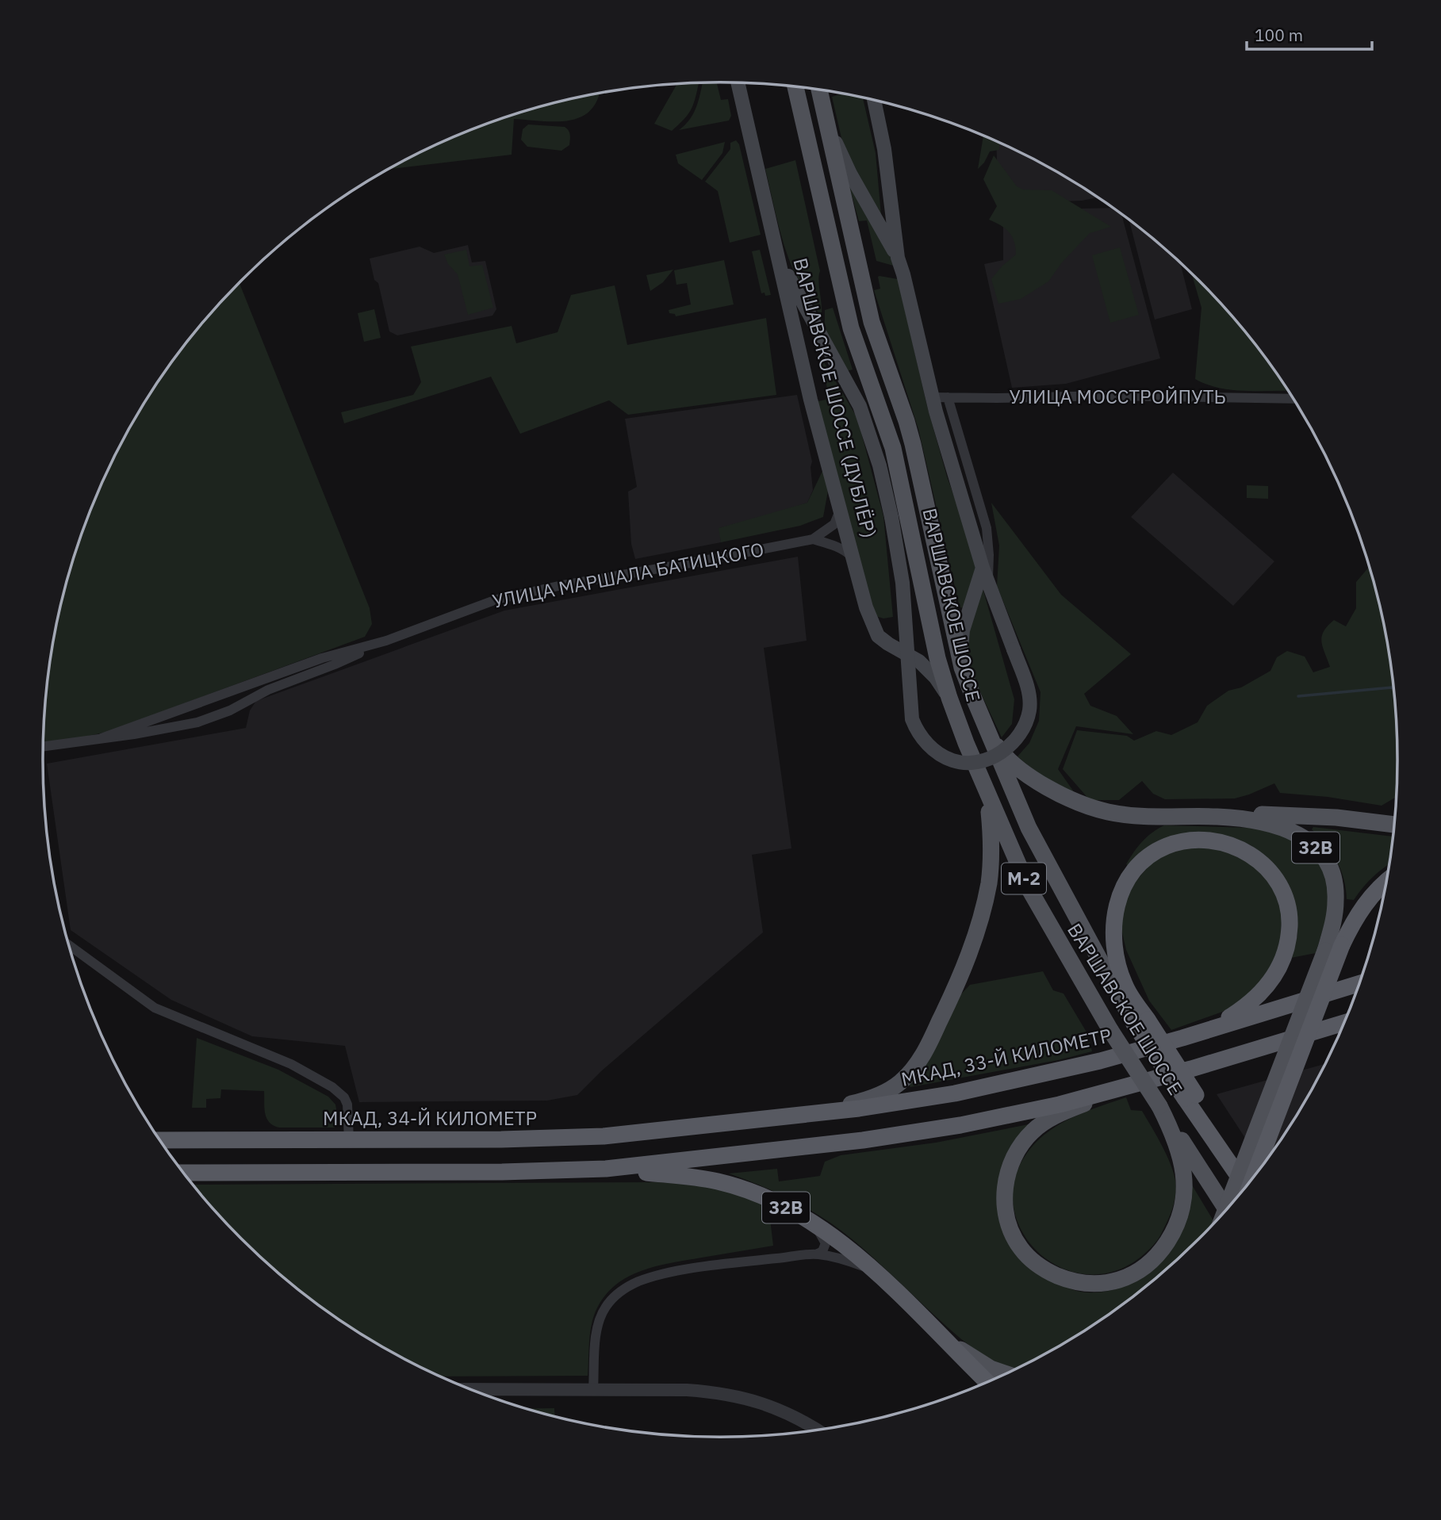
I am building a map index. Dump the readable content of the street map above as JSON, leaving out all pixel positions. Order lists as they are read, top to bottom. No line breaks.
{"streets":{"highway":["ВАРШАВСКОЕ ШОССЕ","32B","М-2","МКАД, 33-Й КИЛОМЕТР","МКАД, 34-Й КИЛОМЕТР"],"main road":["ВАРШАВСКОЕ ШОССЕ (ДУБЛЁР)"],"street":["УЛИЦА МОССТРОЙПУТЬ","УЛИЦА МАРШАЛА БАТИЦКОГО"]},"crossings":[["ВАРШАВСКОЕ ШОССЕ (ДУБЛЁР)","УЛИЦА МАРШАЛА БАТИЦКОГО"],["ВАРШАВСКОЕ ШОССЕ (ДУБЛЁР)","ВАРШАВСКОЕ ШОССЕ"],["МКАД, 33-Й КИЛОМЕТР","МКАД, 34-Й КИЛОМЕТР"]],"scale_bar":"100 m"}
